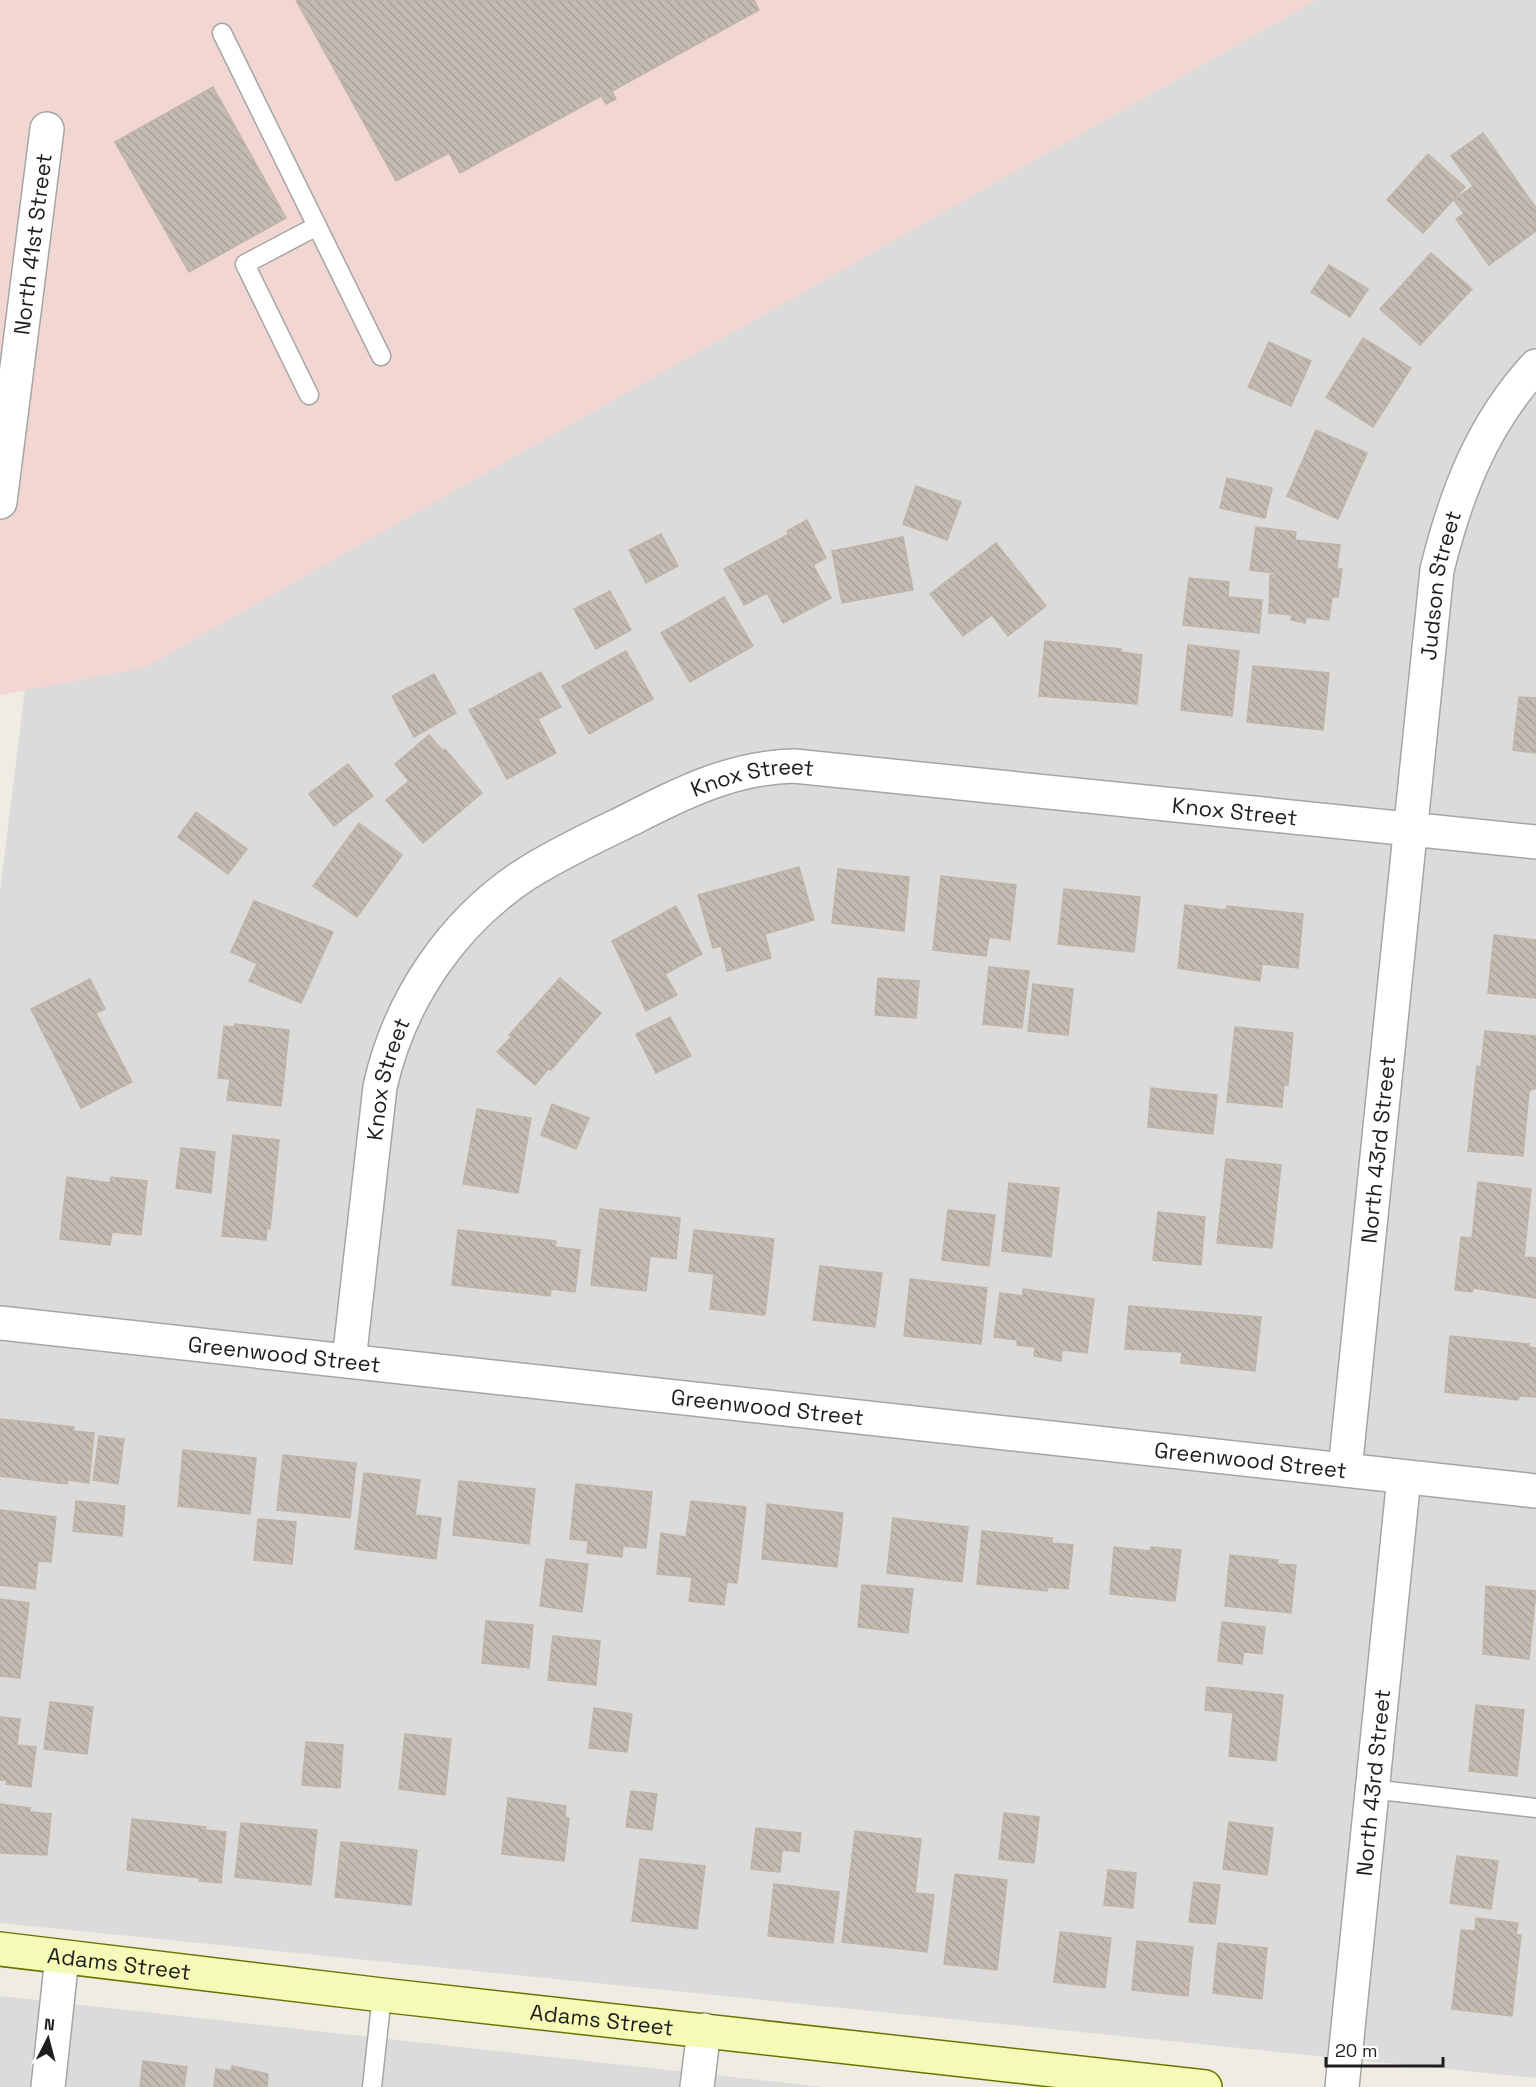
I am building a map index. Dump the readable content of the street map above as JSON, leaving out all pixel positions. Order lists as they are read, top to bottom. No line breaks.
{"streets":{"main road":["Adams Street"],"street":["North 41st Street","Judson Street","Knox Street","North 43rd Street","Greenwood Street"]},"crossings":[["Judson Street","Knox Street"],["Judson Street","North 43rd Street"],["Knox Street","North 43rd Street"],["Knox Street","Greenwood Street"],["North 43rd Street","Greenwood Street"]],"scale_bar":"20 m","north":"top"}
